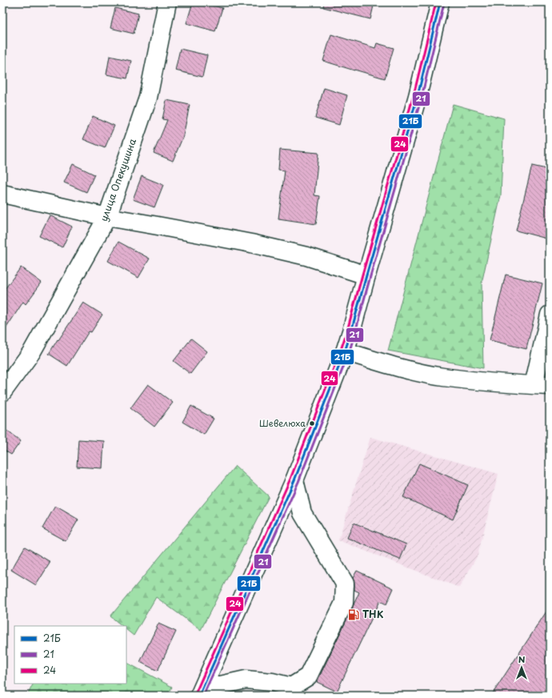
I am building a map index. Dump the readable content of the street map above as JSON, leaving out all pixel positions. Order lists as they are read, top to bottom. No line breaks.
{"streets":{"street":["улица Опекушина"]},"places":{"other":["Шевелюха"],"fuel station":["ТНК"]},"lines":["transit line 21Б","transit line 24","transit line 21"],"legend":["21Б","21","24"],"north":"top"}
